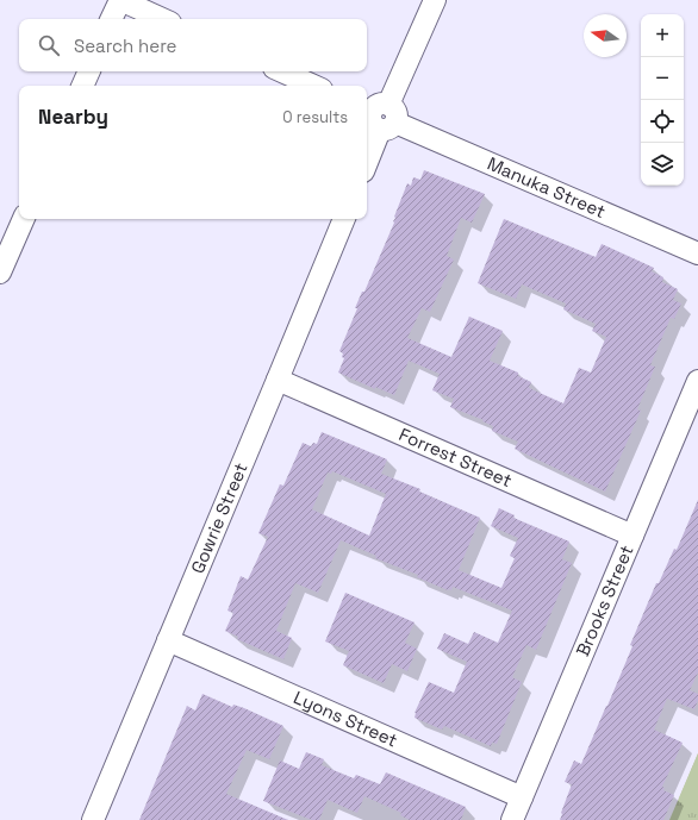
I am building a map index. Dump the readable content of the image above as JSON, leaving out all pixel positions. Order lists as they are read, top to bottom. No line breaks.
{"streets":{"street":["Manuka Street","Forrest Street","Gowrie Street","Brooks Street","Lyons Street"]},"crossings":[["Forrest Street","Gowrie Street"],["Forrest Street","Brooks Street"],["Gowrie Street","Lyons Street"],["Brooks Street","Lyons Street"]],"north":"left","page":{"map_buttons":["+","−"],"search":"Search here","heading":["Nearby","0 results"]}}
